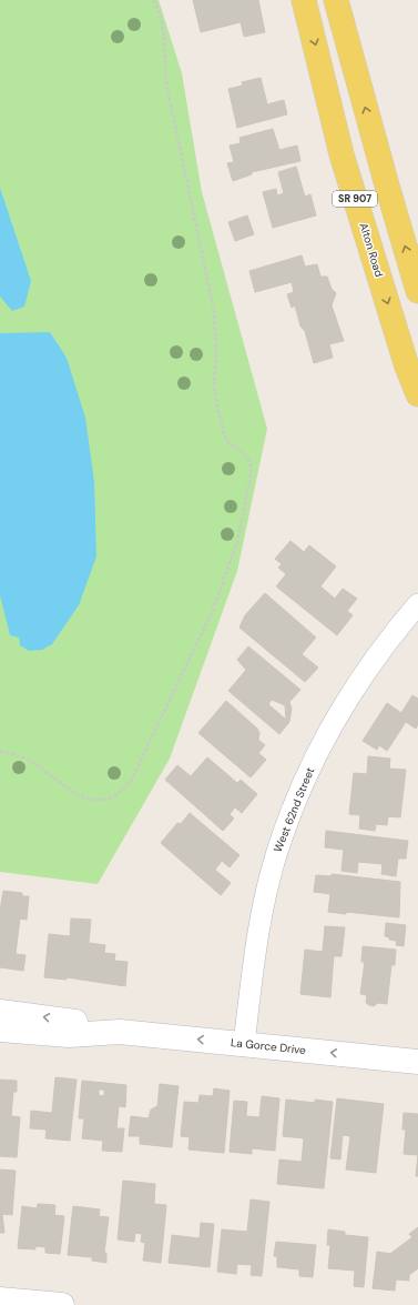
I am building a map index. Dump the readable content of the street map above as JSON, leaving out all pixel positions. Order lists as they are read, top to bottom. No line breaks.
{"streets":{"main road":["SR 907","Alton Road","La Gorce Drive"],"street":["West 62nd Street"]},"crossings":[["West 62nd Street","La Gorce Drive"]],"one_way":["La Gorce Drive"]}
